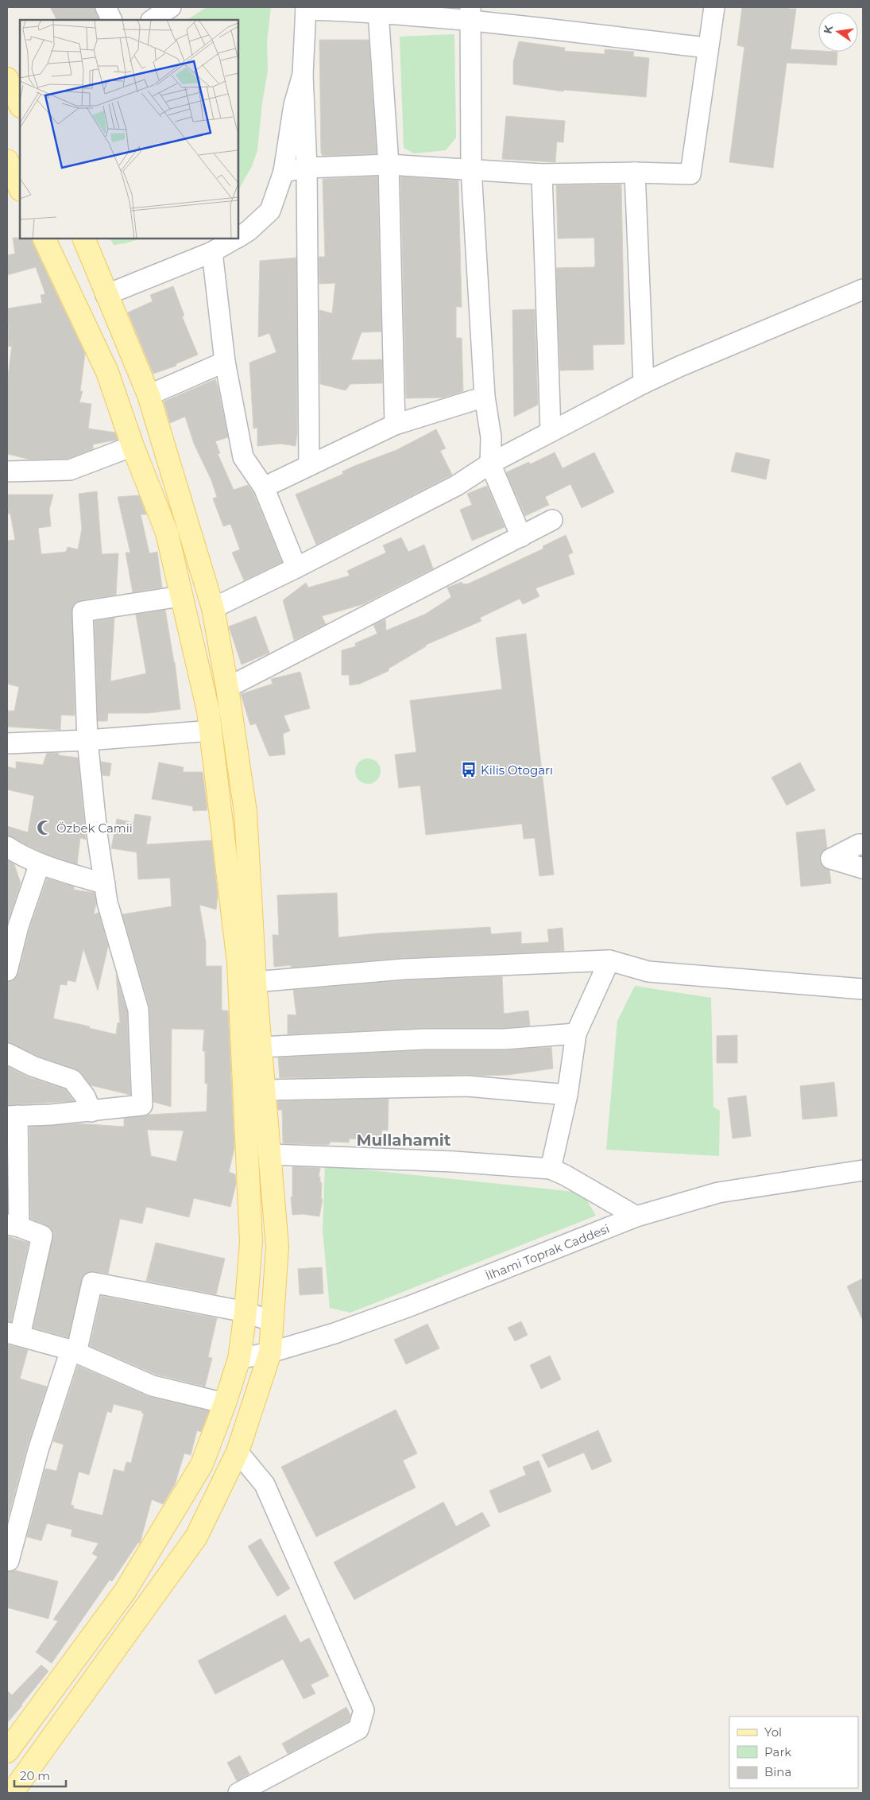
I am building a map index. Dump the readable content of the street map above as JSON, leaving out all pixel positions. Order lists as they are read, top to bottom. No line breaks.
{"streets":{"street":["İlhami Toprak Caddesi"]},"districts":["Mullahamit"],"places":{"bus stop":["Kilis Otogarı"],"mosque":["Özbek Camii"]},"legend":["Yol","Park","Bina"],"scale_bar":"20 m","north":"left"}
